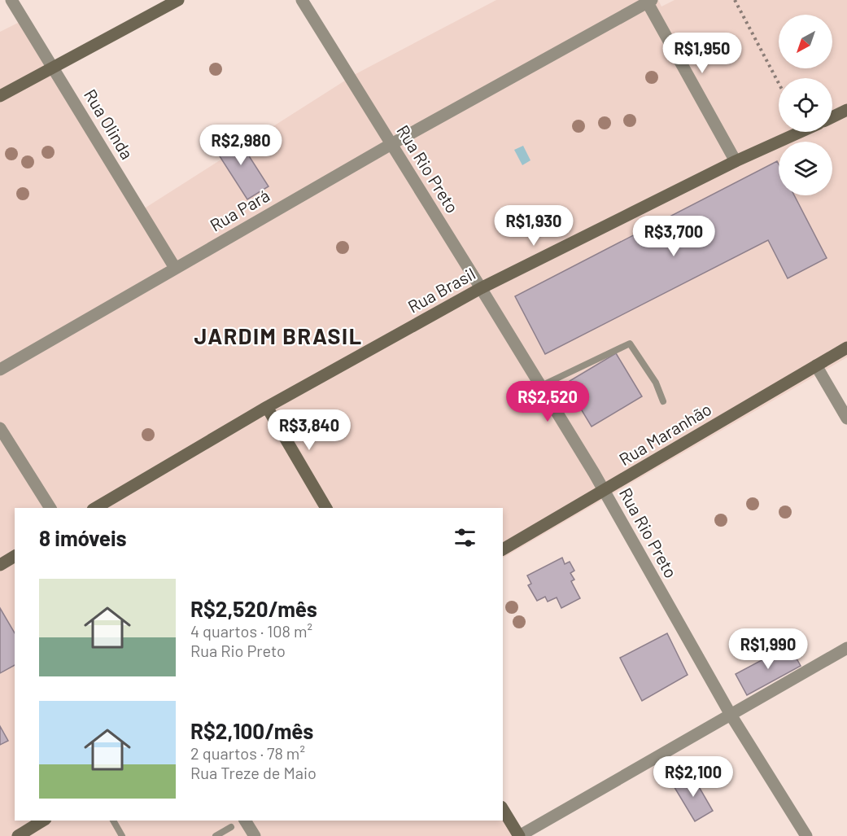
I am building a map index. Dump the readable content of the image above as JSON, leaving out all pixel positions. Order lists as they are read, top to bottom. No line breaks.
{"streets":{"street":["Rua Olinda","Rua Rio Preto","Rua Pará","Rua Brasil","Rua Maranhão"]},"crossings":[["Rua Olinda","Rua Pará"],["Rua Rio Preto","Rua Pará"],["Rua Rio Preto","Rua Brasil"],["Rua Rio Preto","Rua Maranhão"]],"districts":["JARDIM BRASIL"],"north":"bottom left","page":{"price":["R$1,950","R$2,980","R$1,930","R$3,700","R$2,520","R$3,840","R$1,990","R$2,100"],"heading":"8 imóveis","list":[{"name":"R$2,520/mês","note":"4 quartos · 108 m² · Rua Rio Preto"},{"name":"R$2,100/mês","note":"2 quartos · 78 m² · Rua Treze de Maio"}]}}
